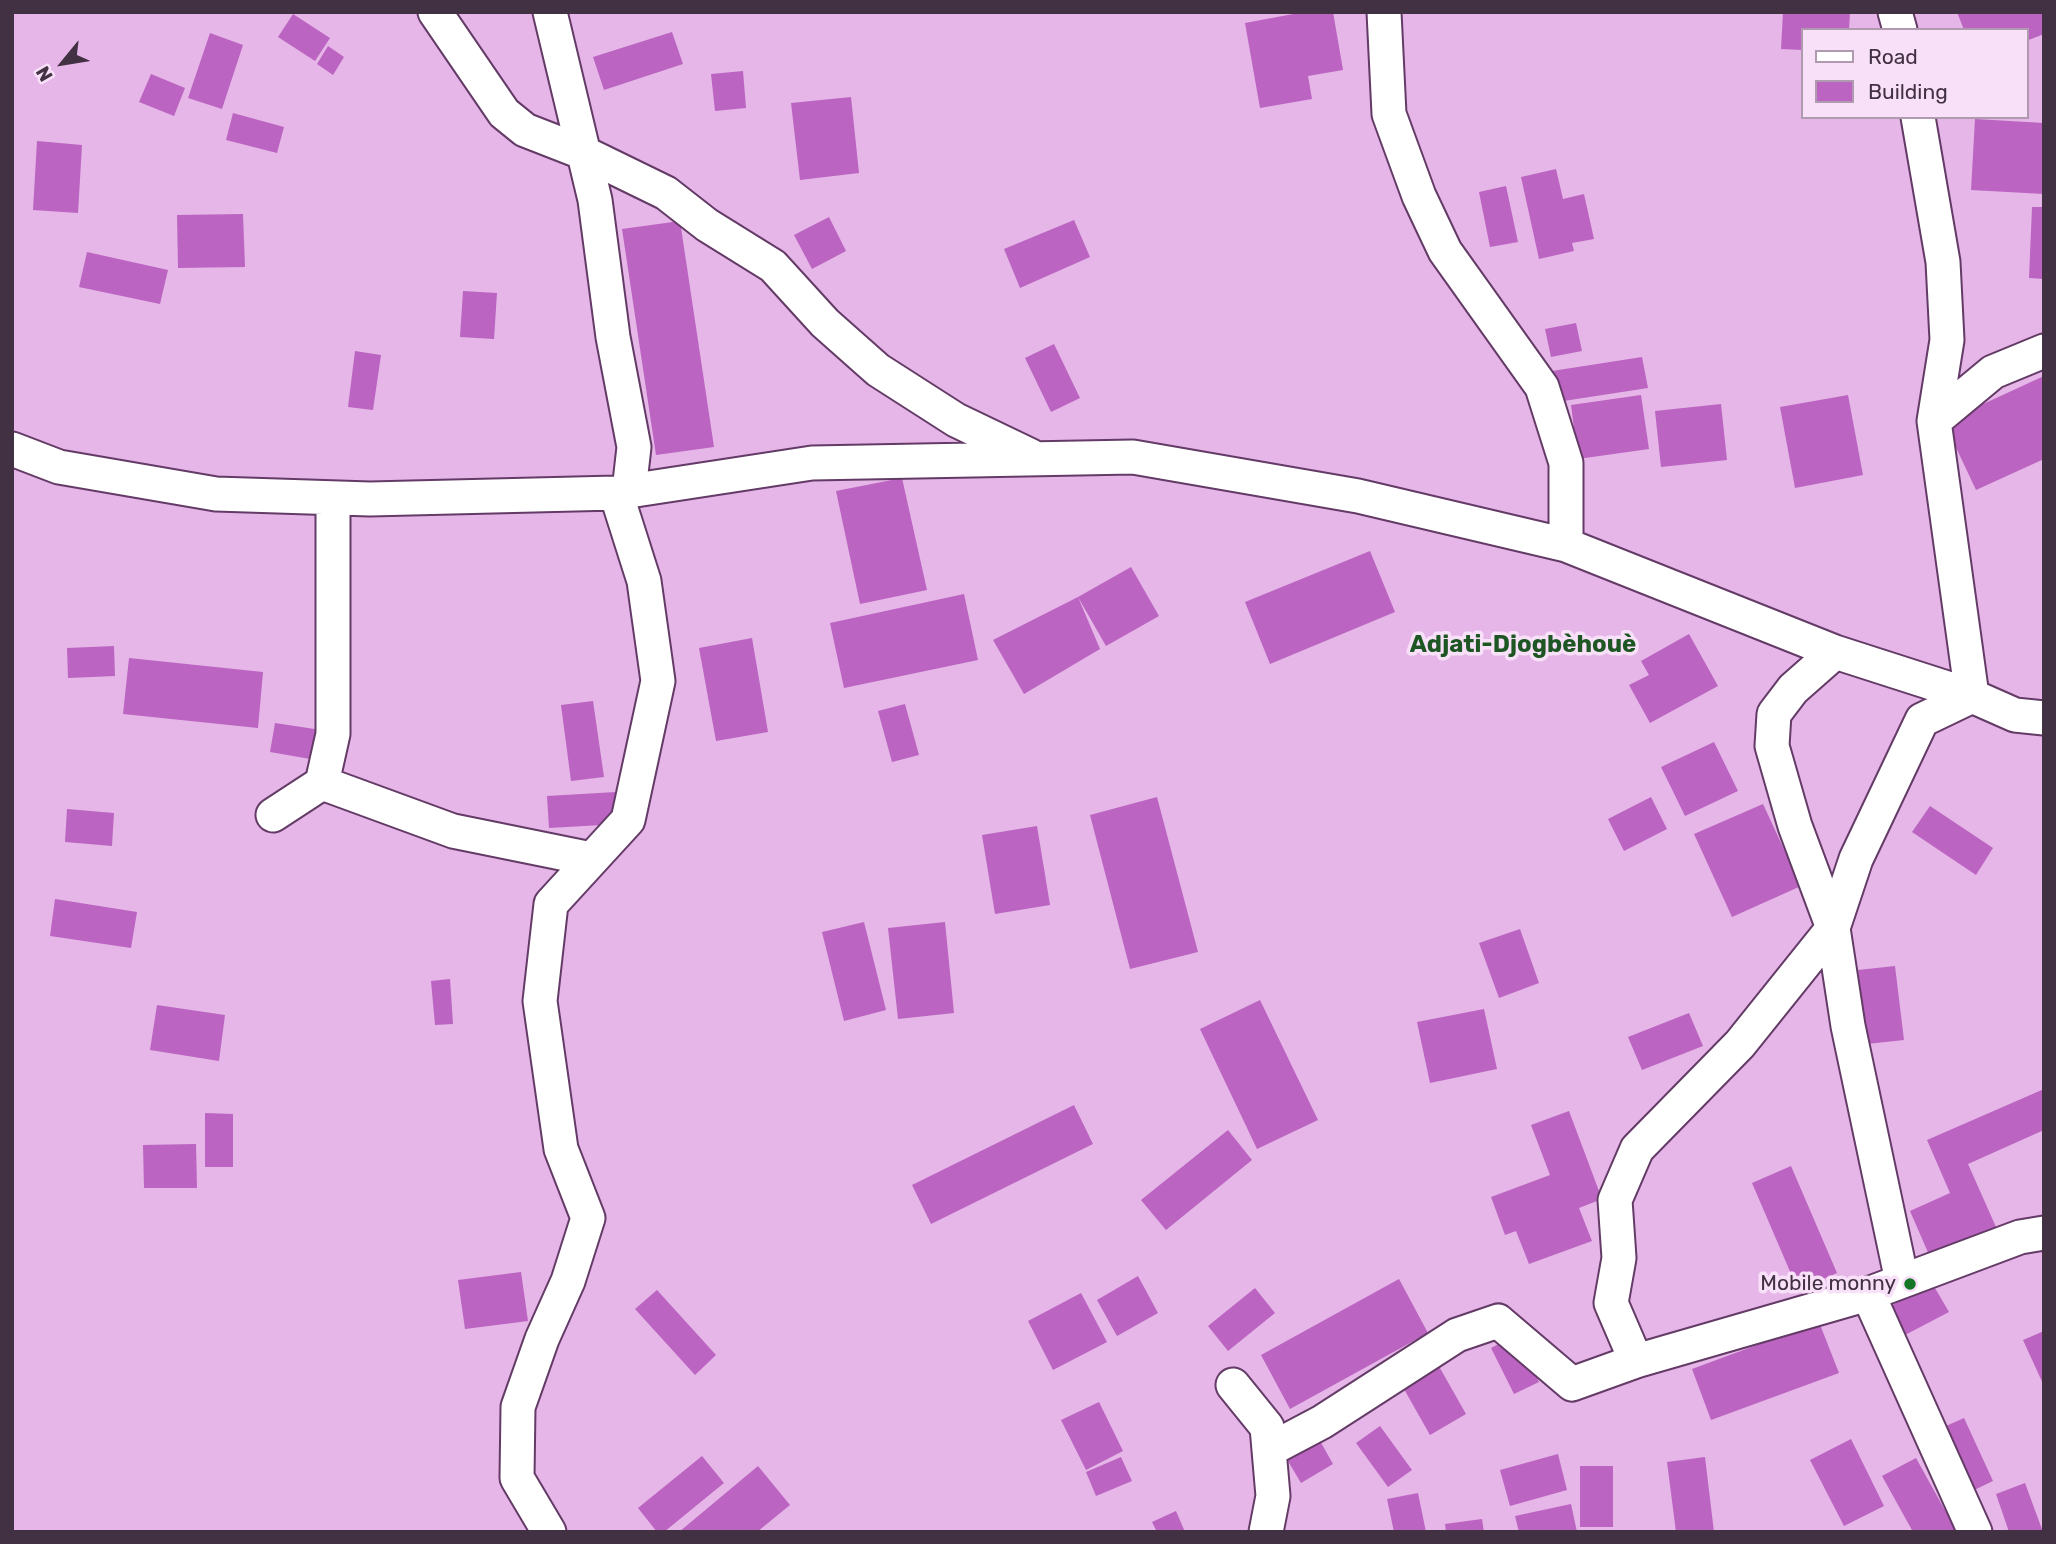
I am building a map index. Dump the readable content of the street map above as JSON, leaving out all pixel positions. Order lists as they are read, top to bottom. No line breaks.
{"districts":["Adjati-Djogbèhouè"],"places":["Mobile monny"],"legend":["Road","Building"],"north":"bottom left"}
